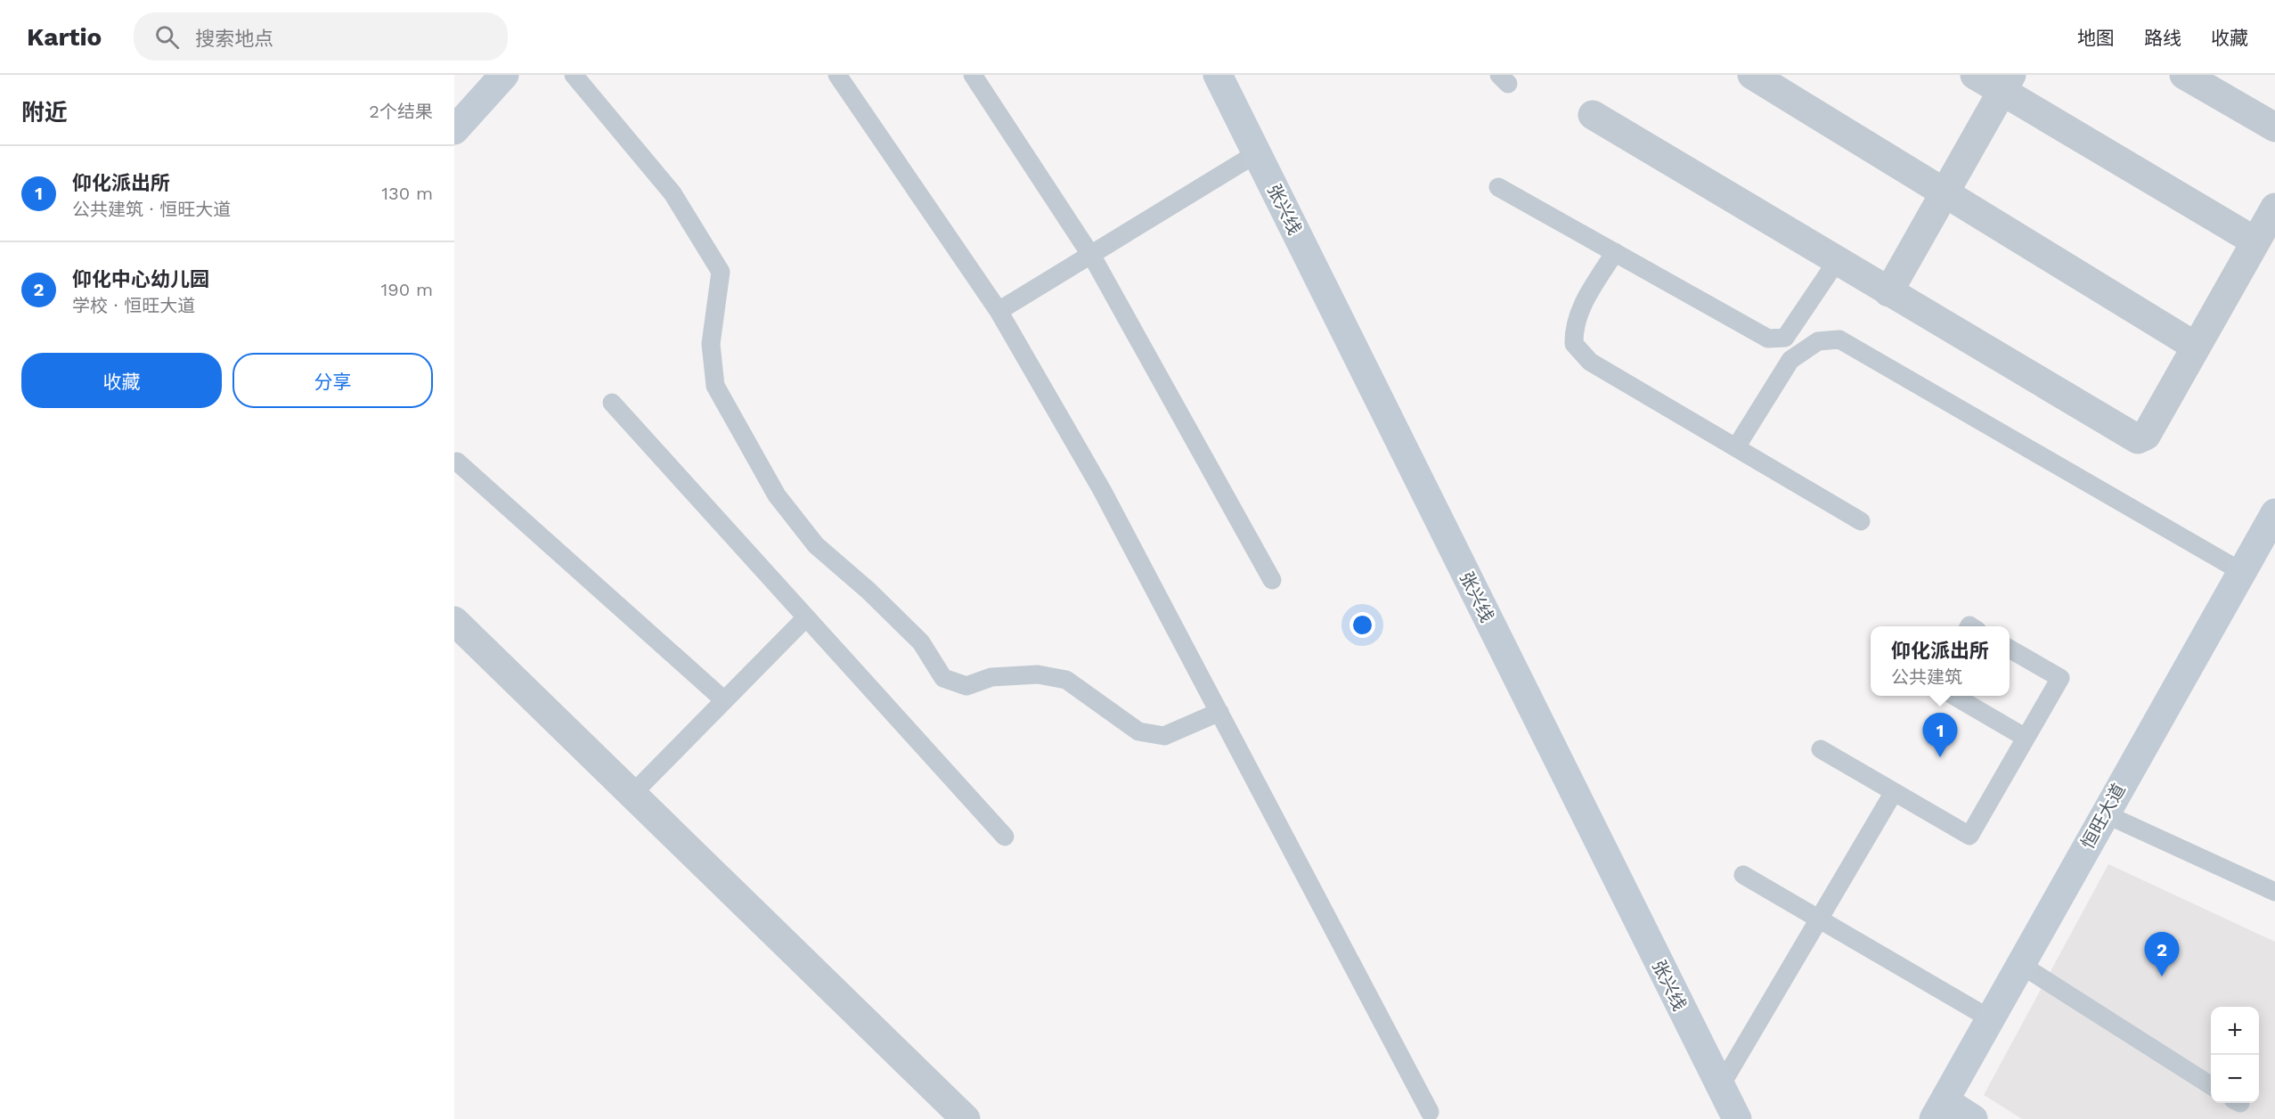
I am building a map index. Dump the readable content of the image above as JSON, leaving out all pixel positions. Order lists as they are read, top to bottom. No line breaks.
{"streets":{"street":["张兴线","恒旺大道"]},"page":{"header":"Kartio","search":"搜索地点","nav":["地图","路线","收藏"],"heading":["附近","2个结果"],"list":[{"mark":"1","name":"仰化派出所","note":"公共建筑 · 恒旺大道","value":"130 m"},{"mark":"2","name":"仰化中心幼儿园","note":"学校 · 恒旺大道","value":"190 m"}],"buttons":["收藏","分享"],"popup":["仰化派出所","公共建筑"],"pins":["1","2"],"map_buttons":["+","−"]}}
